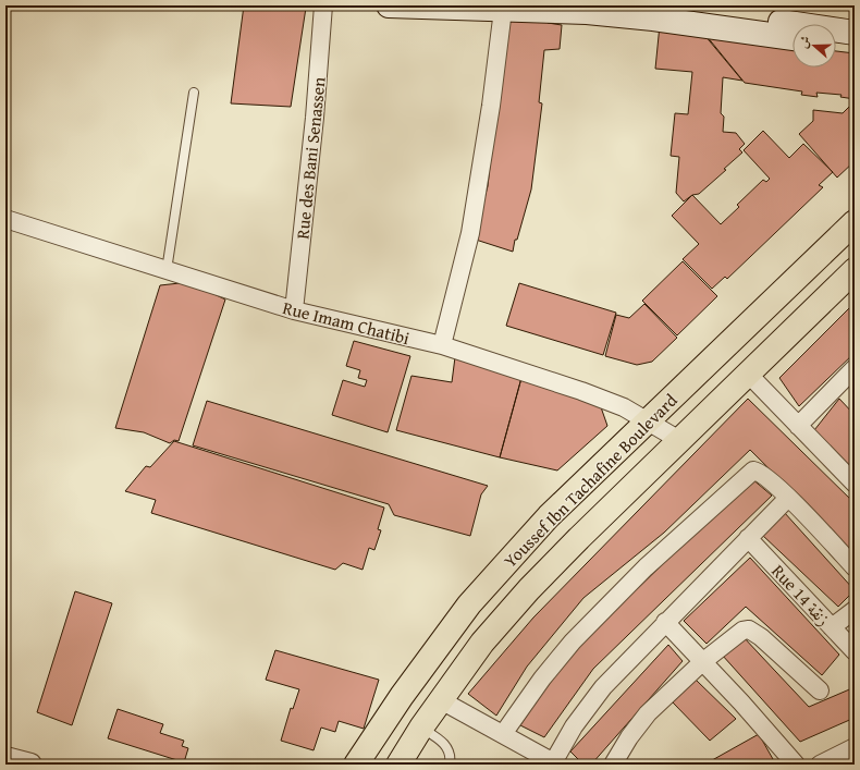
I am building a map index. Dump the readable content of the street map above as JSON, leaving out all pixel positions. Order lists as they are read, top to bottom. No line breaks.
{"streets":{"main road":["Youssef Ibn Tachafine Boulevard"],"street":["Rue des Bani Senassen","Rue Imam Chatibi","Rue 14 زنقة"]},"crossings":[["Rue des Bani Senassen","Rue Imam Chatibi"],["Rue Imam Chatibi","Youssef Ibn Tachafine Boulevard"]],"north":"left"}
